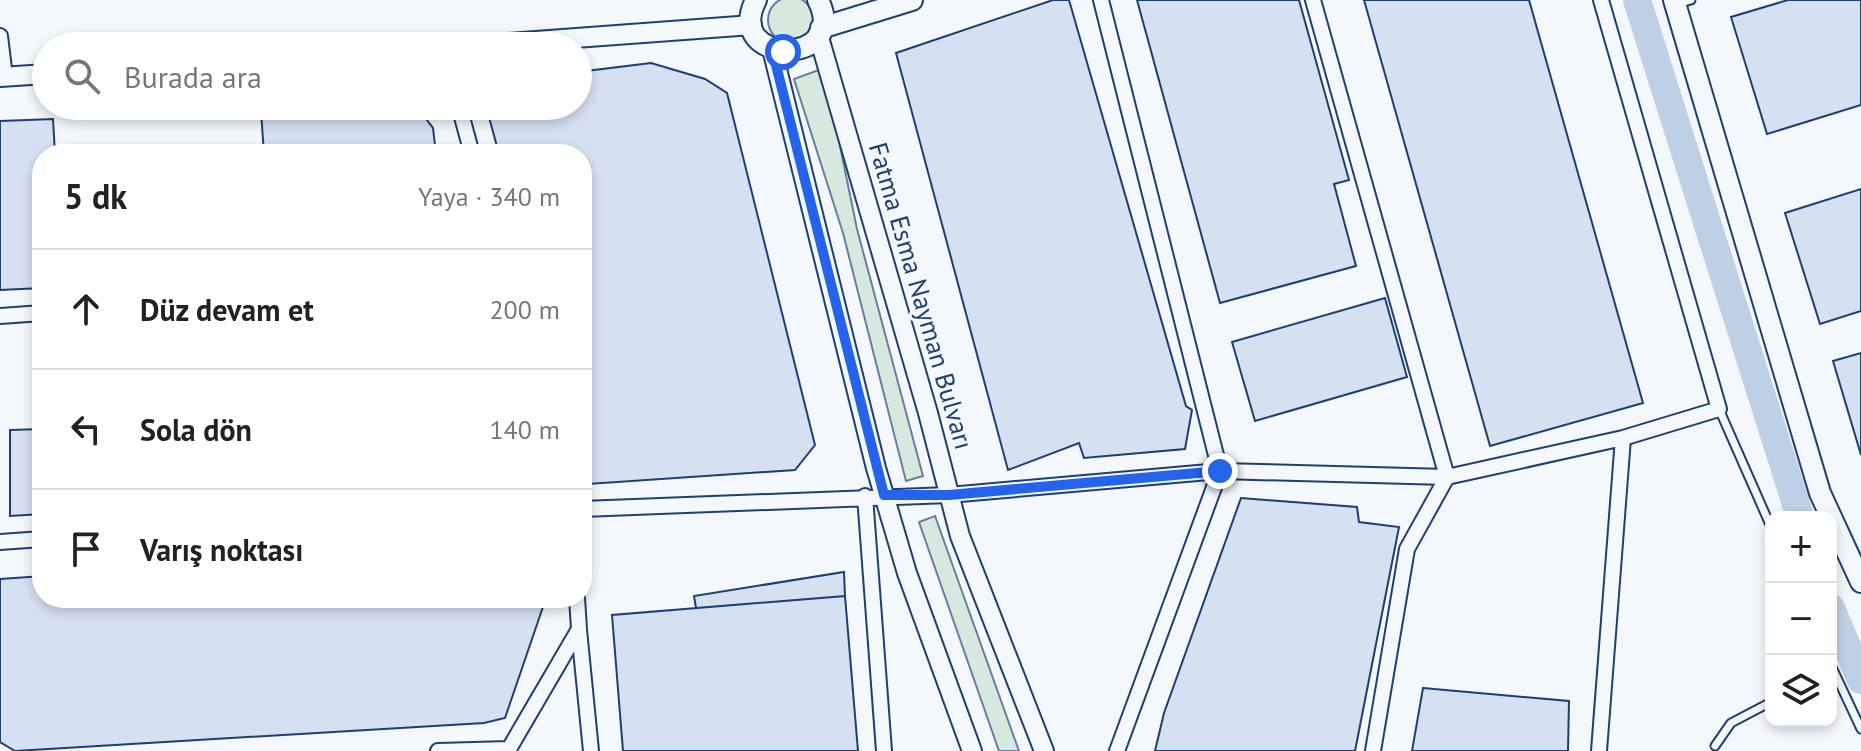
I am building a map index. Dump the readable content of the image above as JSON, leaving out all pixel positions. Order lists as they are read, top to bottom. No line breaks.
{"streets":{"street":["Fatma Esma Nayman Bulvarı"]},"page":{"search":"Burada ara","heading":["5 dk","Yaya · 340 m"],"list":[["Düz devam et","200 m"],["Sola dön","140 m"],"Varış noktası"],"map_buttons":["+","−"]}}
